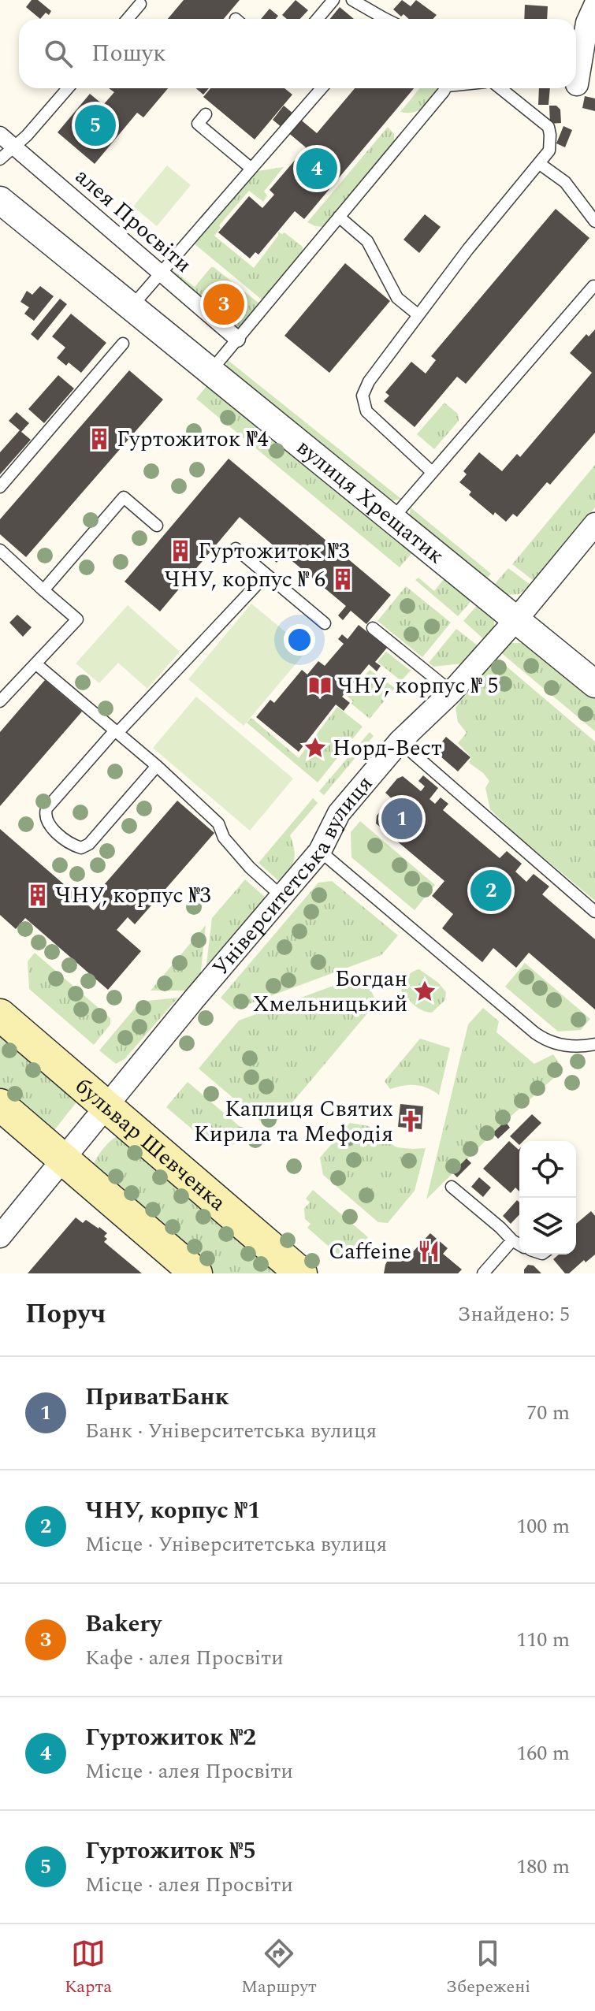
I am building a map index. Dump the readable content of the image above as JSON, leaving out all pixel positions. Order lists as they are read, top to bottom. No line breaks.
{"streets":{"main road":["бульвар Шевченка"],"street":["алея Просвіти","вулиця Хрещатик","Університетська вулиця"]},"crossings":[["вулиця Хрещатик","Університетська вулиця"],["Університетська вулиця","бульвар Шевченка"]],"places":{"building":["Гуртожиток №4","Гуртожиток №3","ЧНУ, корпус № 6","ЧНУ, корпус №3"],"library":["ЧНУ, корпус № 5"],"place":["Норд-Вест","Богдан Хмельницький"],"church":["Каплиця Святих Кирила та Мефодія"],"restaurant":["Caffeine"]},"page":{"search":"Пошук","pins":["5","4","3","1","2"],"heading":["Поруч","Знайдено: 5"],"list":[{"mark":"1","name":"ПриватБанк","note":"Банк · Університетська вулиця","value":"70 m"},{"mark":"2","name":"ЧНУ, корпус №1","note":"Місце · Університетська вулиця","value":"100 m"},{"mark":"3","name":"Bakery","note":"Кафе · алея Просвіти","value":"110 m"},{"mark":"4","name":"Гуртожиток №2","note":"Місце · алея Просвіти","value":"160 m"},{"mark":"5","name":"Гуртожиток №5","note":"Місце · алея Просвіти","value":"180 m"}],"nav":["Карта","Маршрут","Збережені"]}}
